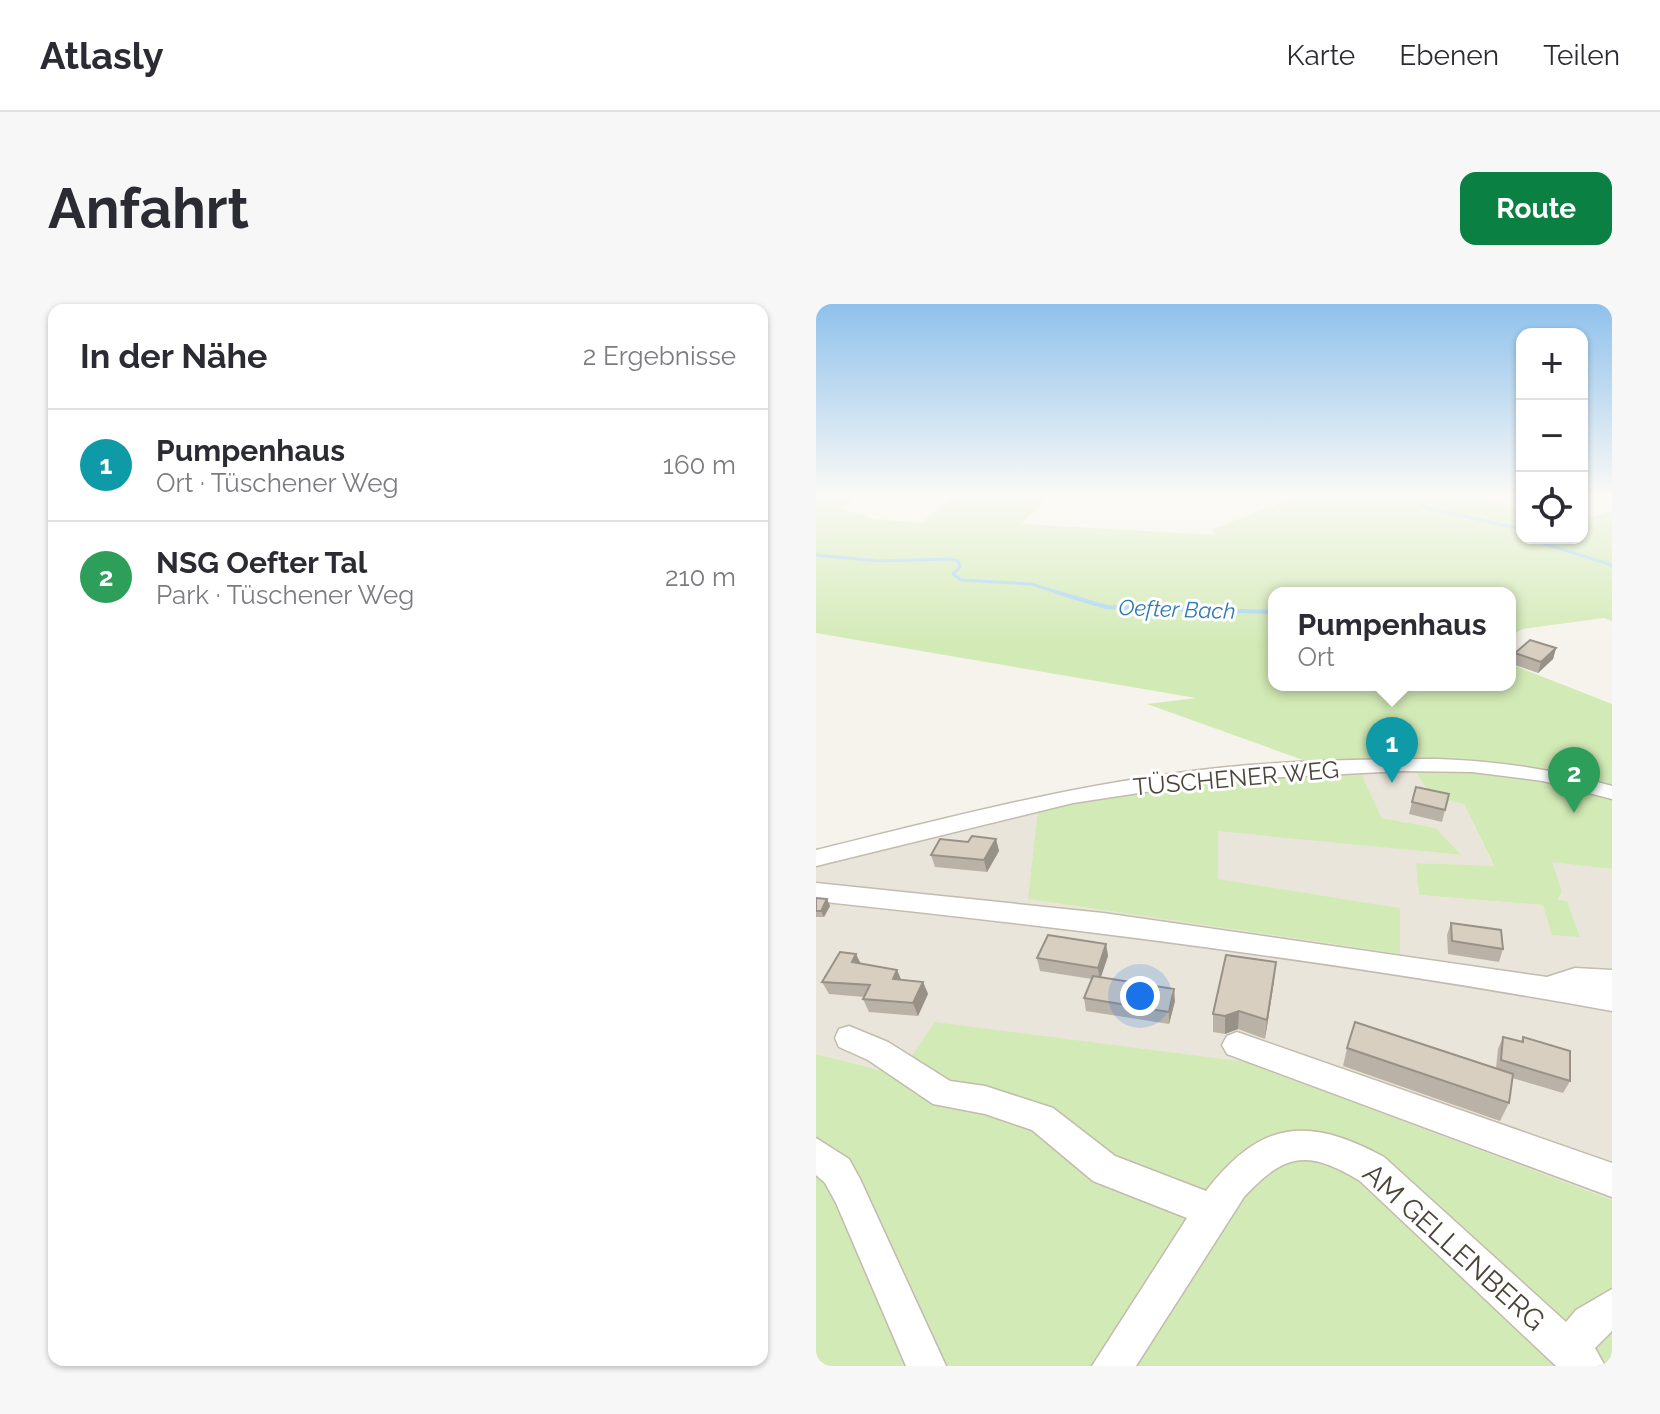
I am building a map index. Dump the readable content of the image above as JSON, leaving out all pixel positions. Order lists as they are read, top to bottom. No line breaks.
{"streets":{"street":["TÜSCHENER WEG","AM GELLENBERG"]},"water":["Oefter Bach"],"page":{"header":"Atlasly","nav":["Karte","Ebenen","Teilen"],"buttons":"Route","title":"Anfahrt","heading":["In der Nähe","2 Ergebnisse"],"map_buttons":["+","−"],"list":[{"mark":"1","name":"Pumpenhaus","note":"Ort · Tüschener Weg","value":"160 m"},{"mark":"2","name":"NSG Oefter Tal","note":"Park · Tüschener Weg","value":"210 m"}],"popup":["Pumpenhaus","Ort"],"pins":["1","2"]}}
